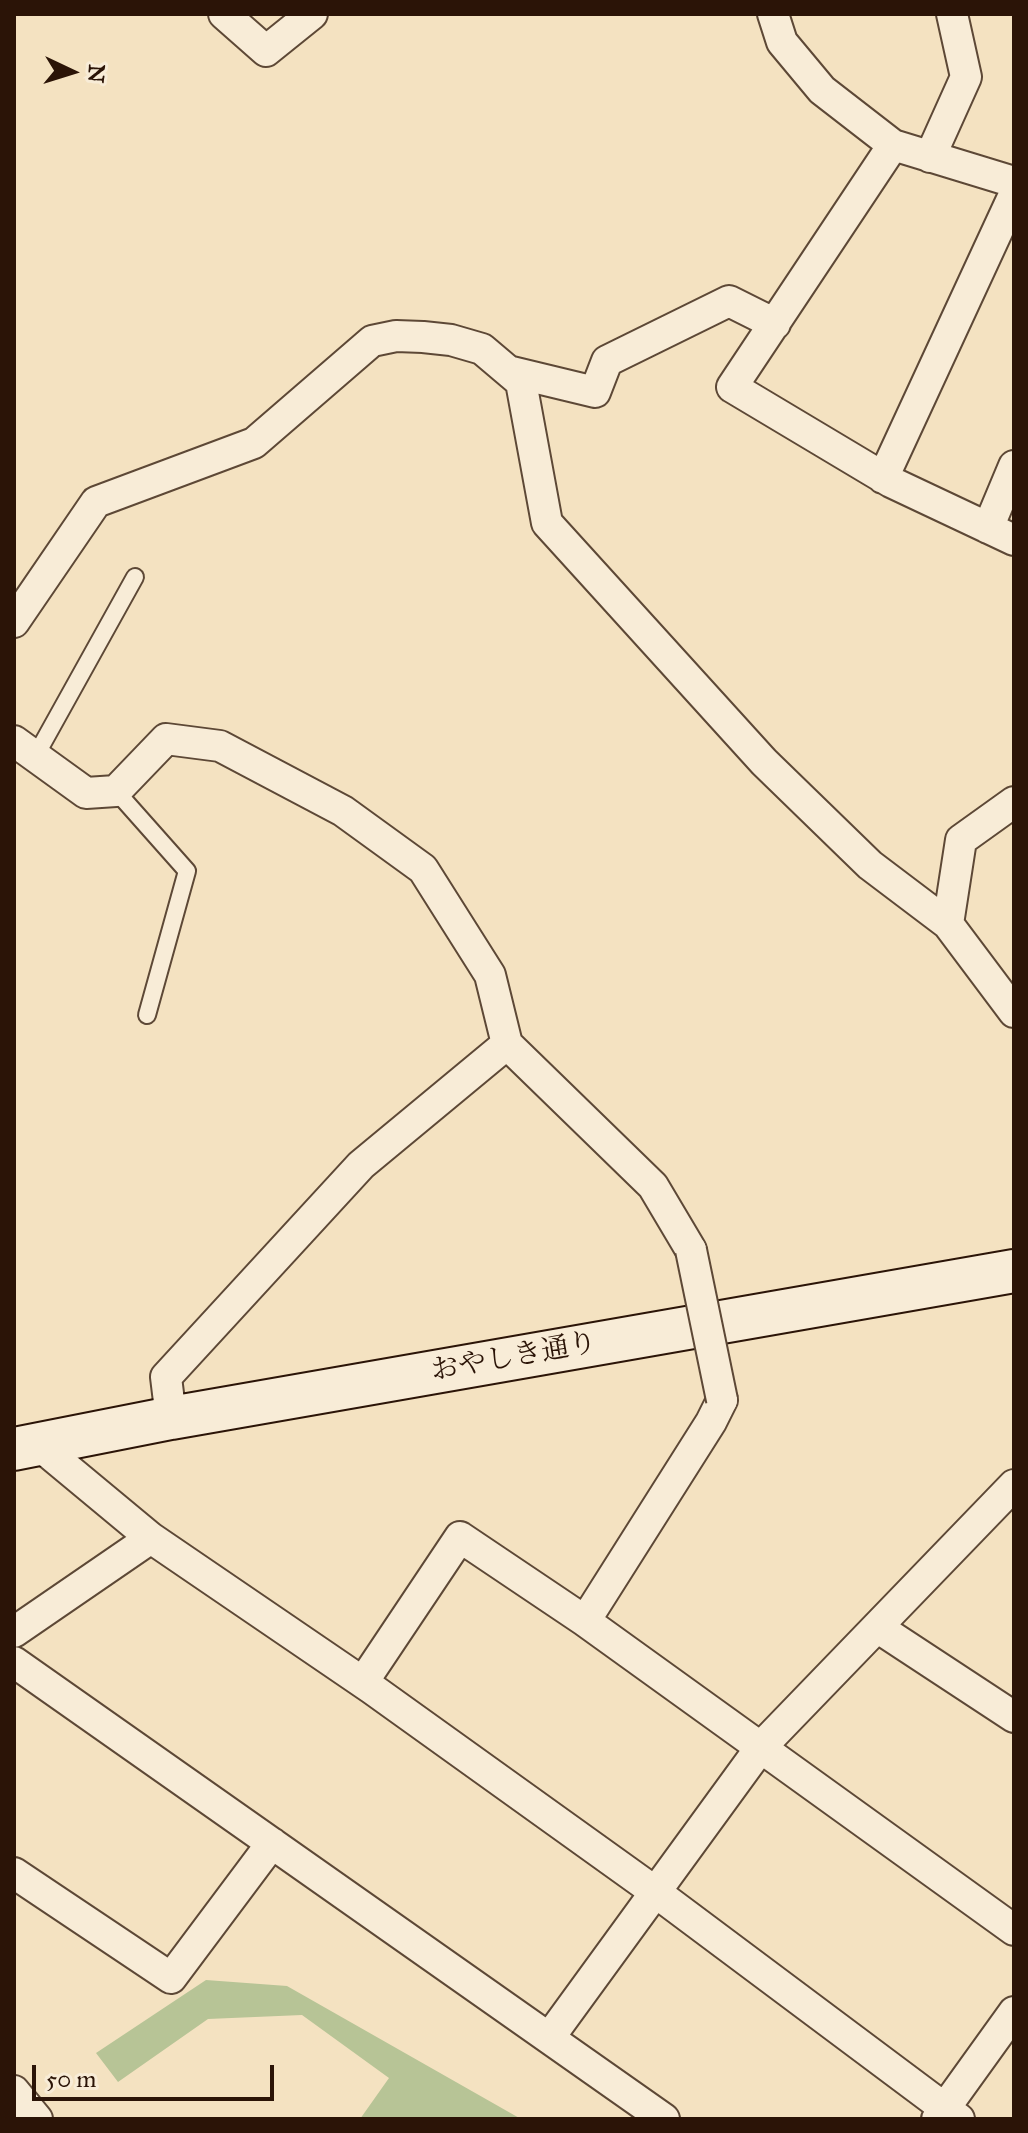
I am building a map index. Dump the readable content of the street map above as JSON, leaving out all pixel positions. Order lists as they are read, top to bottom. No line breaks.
{"streets":{"street":["おやしき通り"]},"scale_bar":"50 m","north":"right"}
